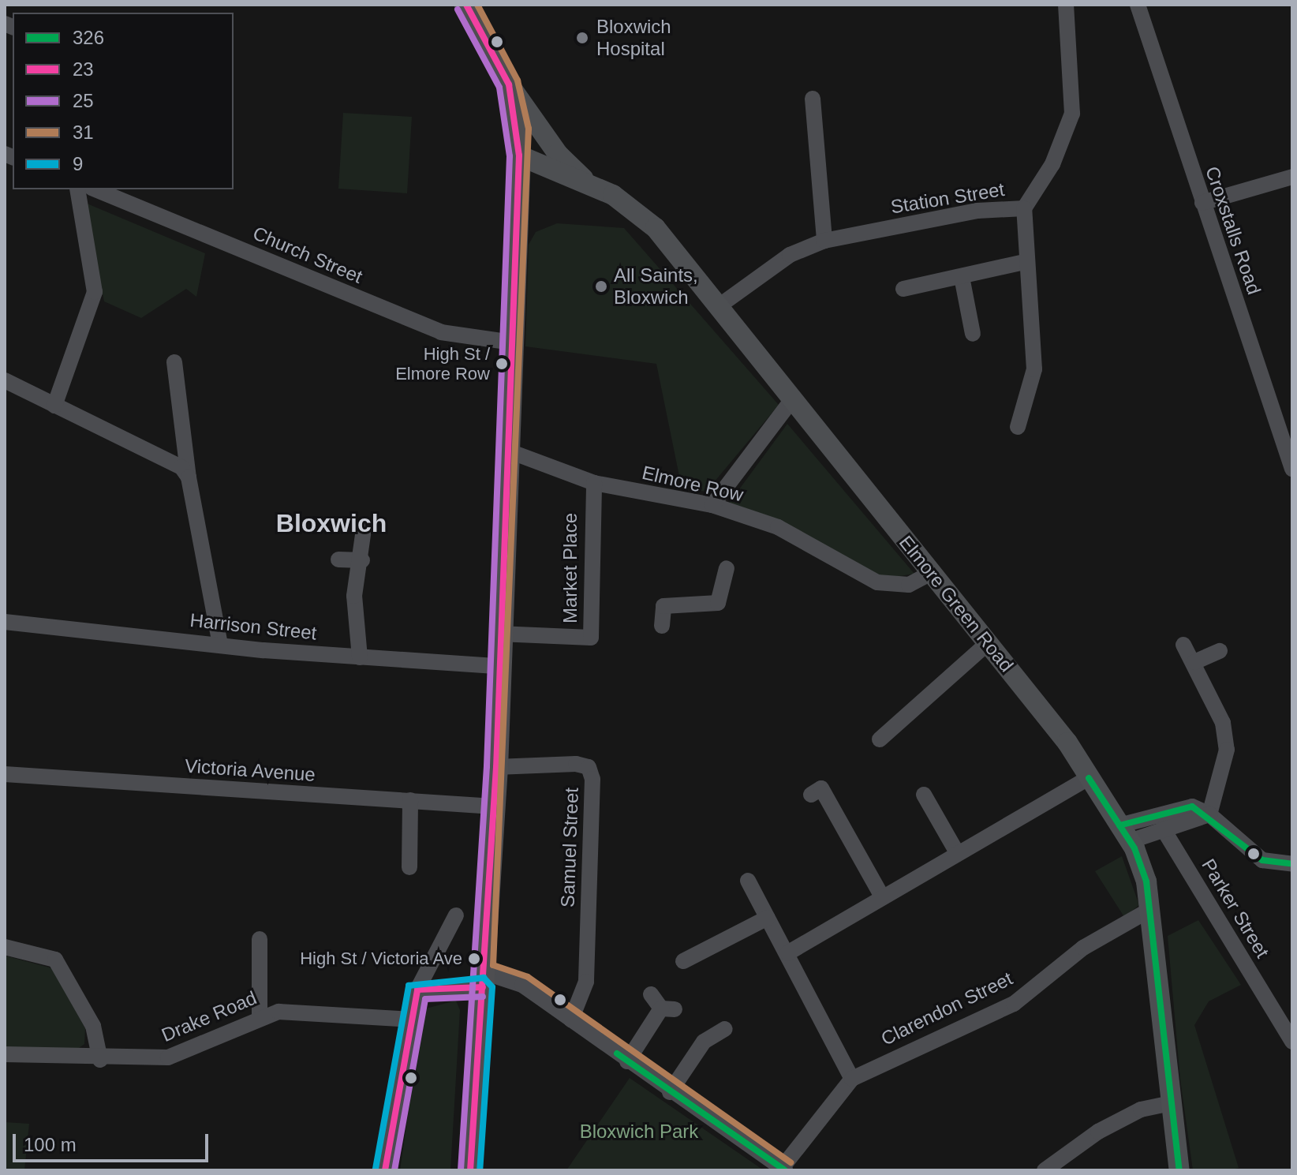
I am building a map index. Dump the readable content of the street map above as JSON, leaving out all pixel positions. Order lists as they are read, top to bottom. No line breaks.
{"streets":{"main road":["Elmore Green Road"],"street":["Station Street","Croxstalls Road","Church Street","Elmore Row","Market Place","Harrison Street","Victoria Avenue","Samuel Street","Parker Street","Clarendon Street","Drake Road"]},"crossings":[["Station Street","Elmore Green Road"],["Elmore Row","Market Place"],["Elmore Row","Elmore Green Road"],["Elmore Green Road","Clarendon Street"]],"districts":["Bloxwich"],"parks":["Bloxwich Park"],"places":["Bloxwich Hospital","All Saints, Bloxwich","High St / Elmore Row","High St / Victoria Ave"],"lines":["transit line 23","transit line 31","transit line 25","transit line 326","transit line 9"],"legend":["326","23","25","31","9"],"scale_bar":"100 m"}
